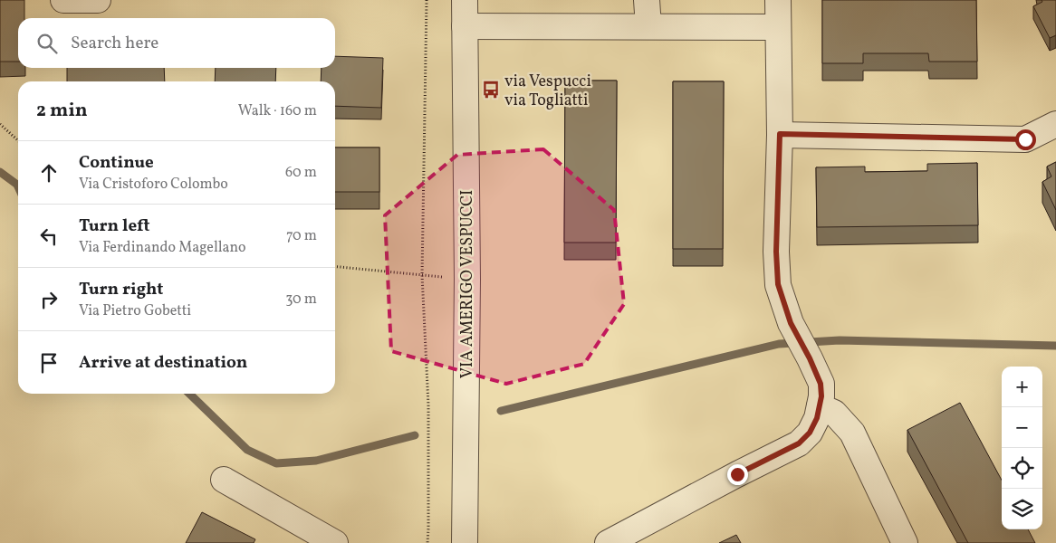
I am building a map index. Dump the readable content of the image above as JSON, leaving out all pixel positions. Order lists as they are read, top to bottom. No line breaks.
{"streets":{"street":["VIA AMERIGO VESPUCCI"]},"places":{"bus stop":["via Vespucci via Togliatti"]},"page":{"search":"Search here","heading":["2 min","Walk · 160 m"],"list":[["Continue","Via Cristoforo Colombo","60 m"],["Turn left","Via Ferdinando Magellano","70 m"],["Turn right","Via Pietro Gobetti","30 m"],"Arrive at destination"],"map_buttons":["+","−"]}}
